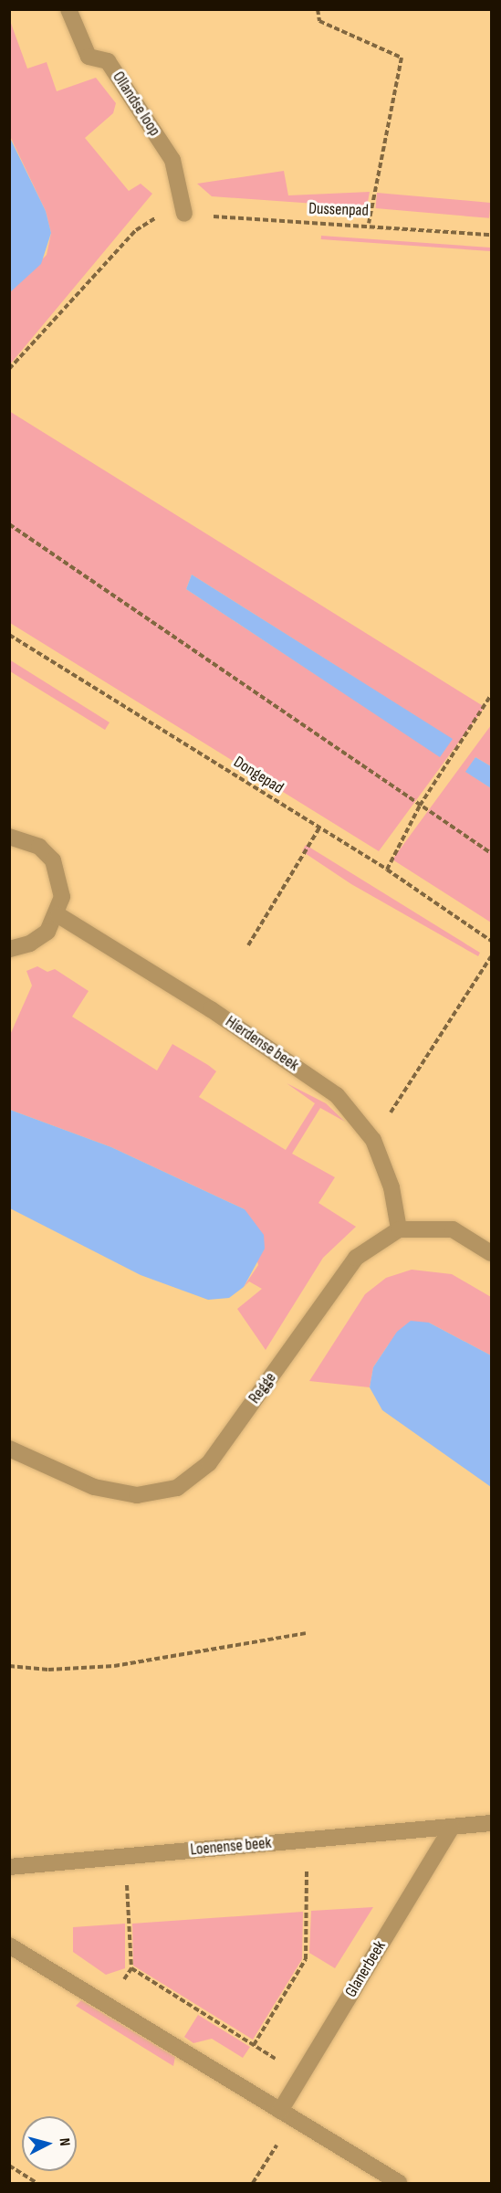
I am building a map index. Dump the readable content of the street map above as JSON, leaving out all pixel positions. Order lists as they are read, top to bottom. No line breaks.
{"streets":{"street":["Ollandse loop","Hierdense beek","Regge","Loenense beek","Glanerbeek"],"path":["Dussenpad","Dongepad"]},"crossings":[["Ollandse loop","Dussenpad"],["Hierdense beek","Regge"],["Loenense beek","Glanerbeek"]],"north":"right"}
